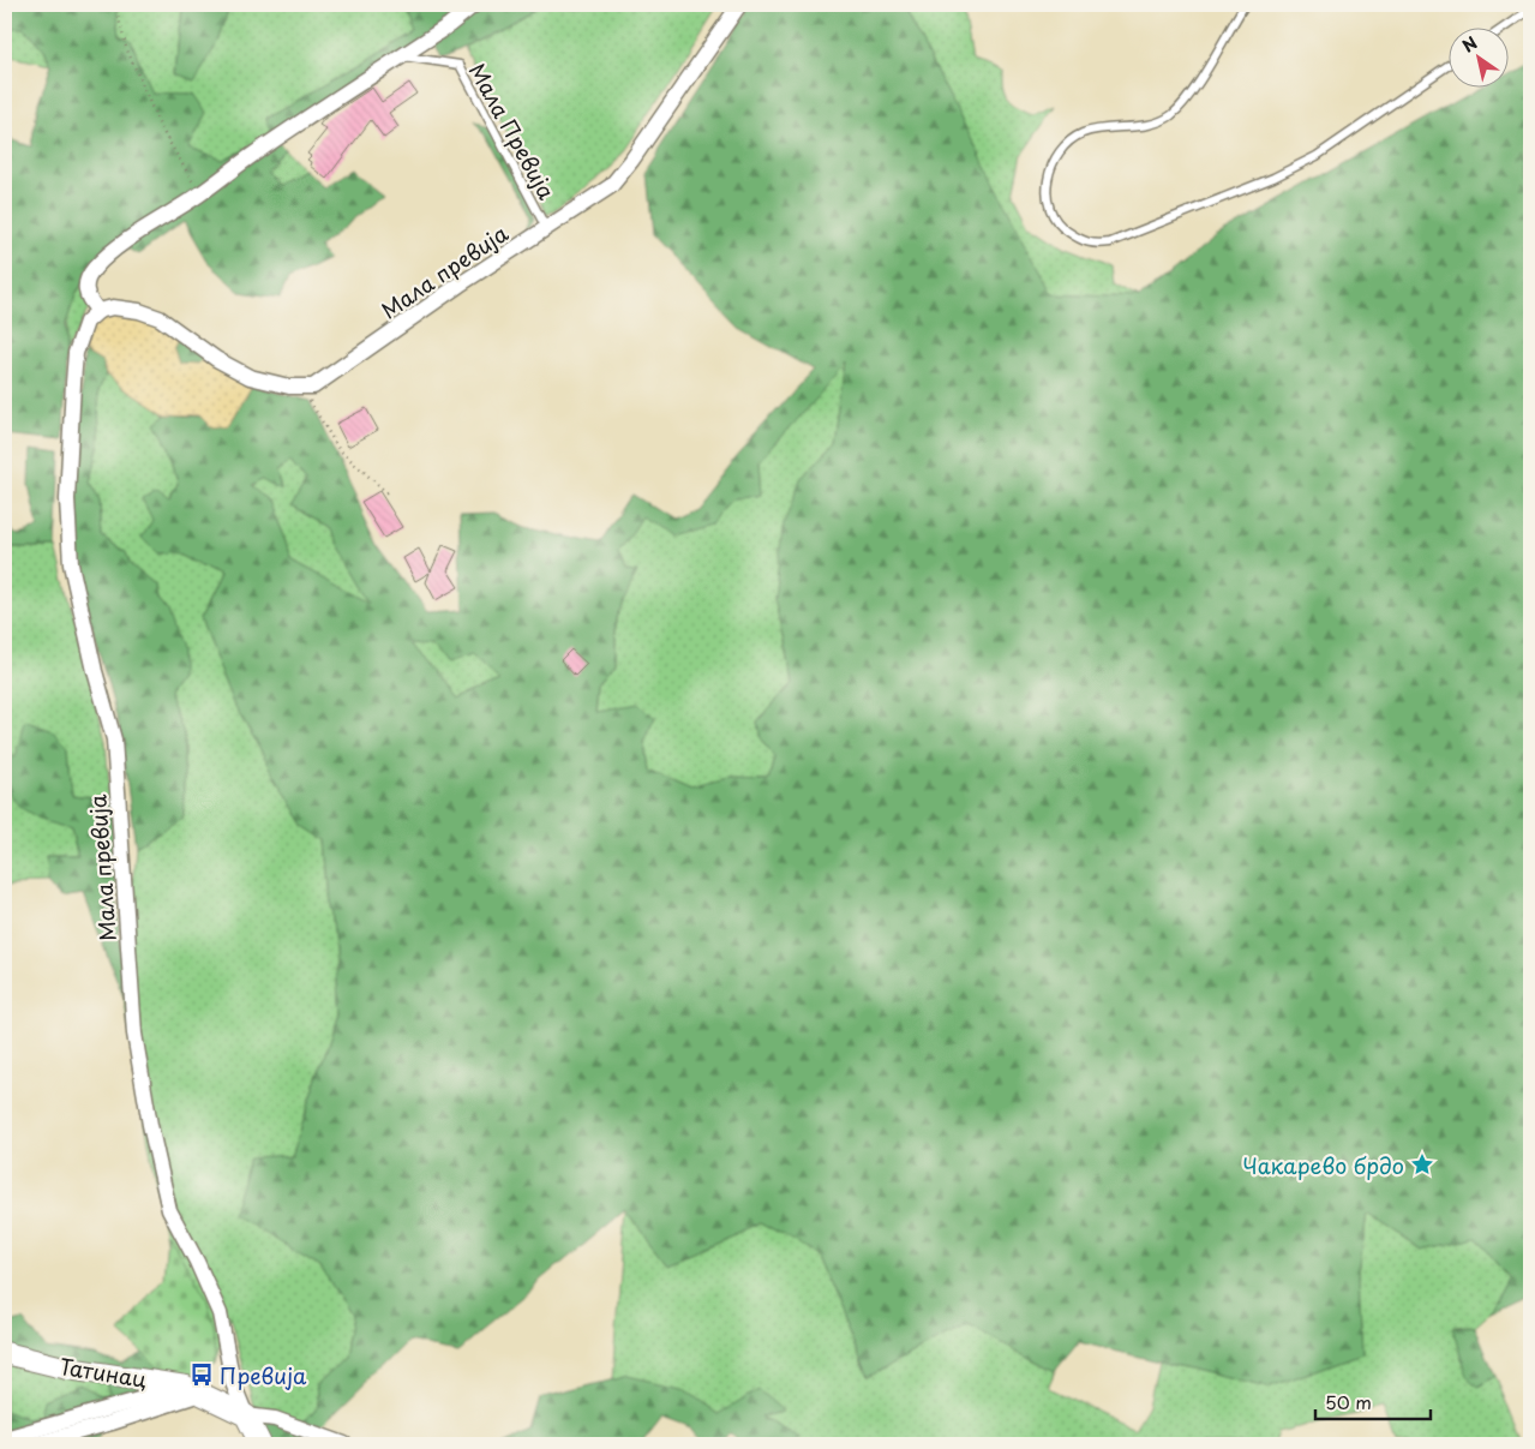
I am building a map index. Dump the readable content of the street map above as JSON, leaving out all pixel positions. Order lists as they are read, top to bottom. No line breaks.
{"streets":{"street":["Мала превија","Татинац"],"lane":["Мала Превија"]},"crossings":[["Мала Превија","Мала превија"],["Мала превија","Татинац"]],"places":{"place":["Чакарево брдо"],"bus stop":["Превија"]},"scale_bar":"50 m","north":"top left"}
